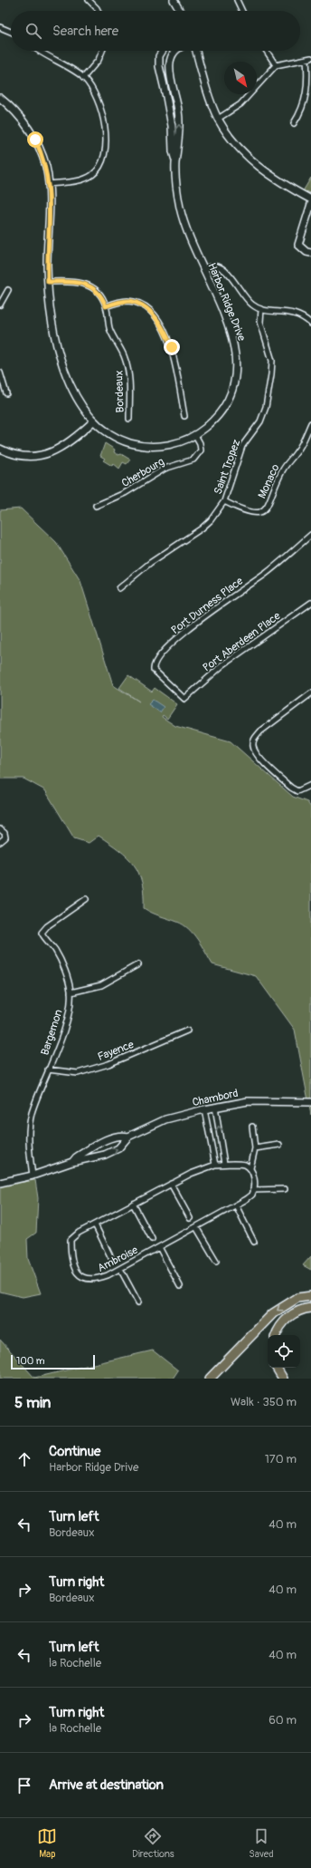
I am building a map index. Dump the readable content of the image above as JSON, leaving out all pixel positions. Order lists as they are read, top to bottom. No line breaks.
{"streets":{"street":["Harbor Ridge Drive","Bordeaux","Saint Tropez","Cherbourg","Monaco","Port Durness Place","Port Aberdeen Place","Bargemon","Fayence","Chambord","Ambroise"]},"crossings":[["Harbor Ridge Drive","Bordeaux"],["Harbor Ridge Drive","Cherbourg"],["Saint Tropez","Monaco"],["Port Durness Place","Port Aberdeen Place"],["Bargemon","Fayence"],["Bargemon","Chambord"]],"scale_bar":"100 m","north":"bottom right","page":{"search":"Search here","scale":"100 m","heading":["5 min","Walk · 350 m"],"list":[["Continue","Harbor Ridge Drive","170 m"],["Turn left","Bordeaux","40 m"],["Turn right","Bordeaux","40 m"],["Turn left","la Rochelle","40 m"],["Turn right","la Rochelle","60 m"],"Arrive at destination"],"nav":["Map","Directions","Saved"]}}
